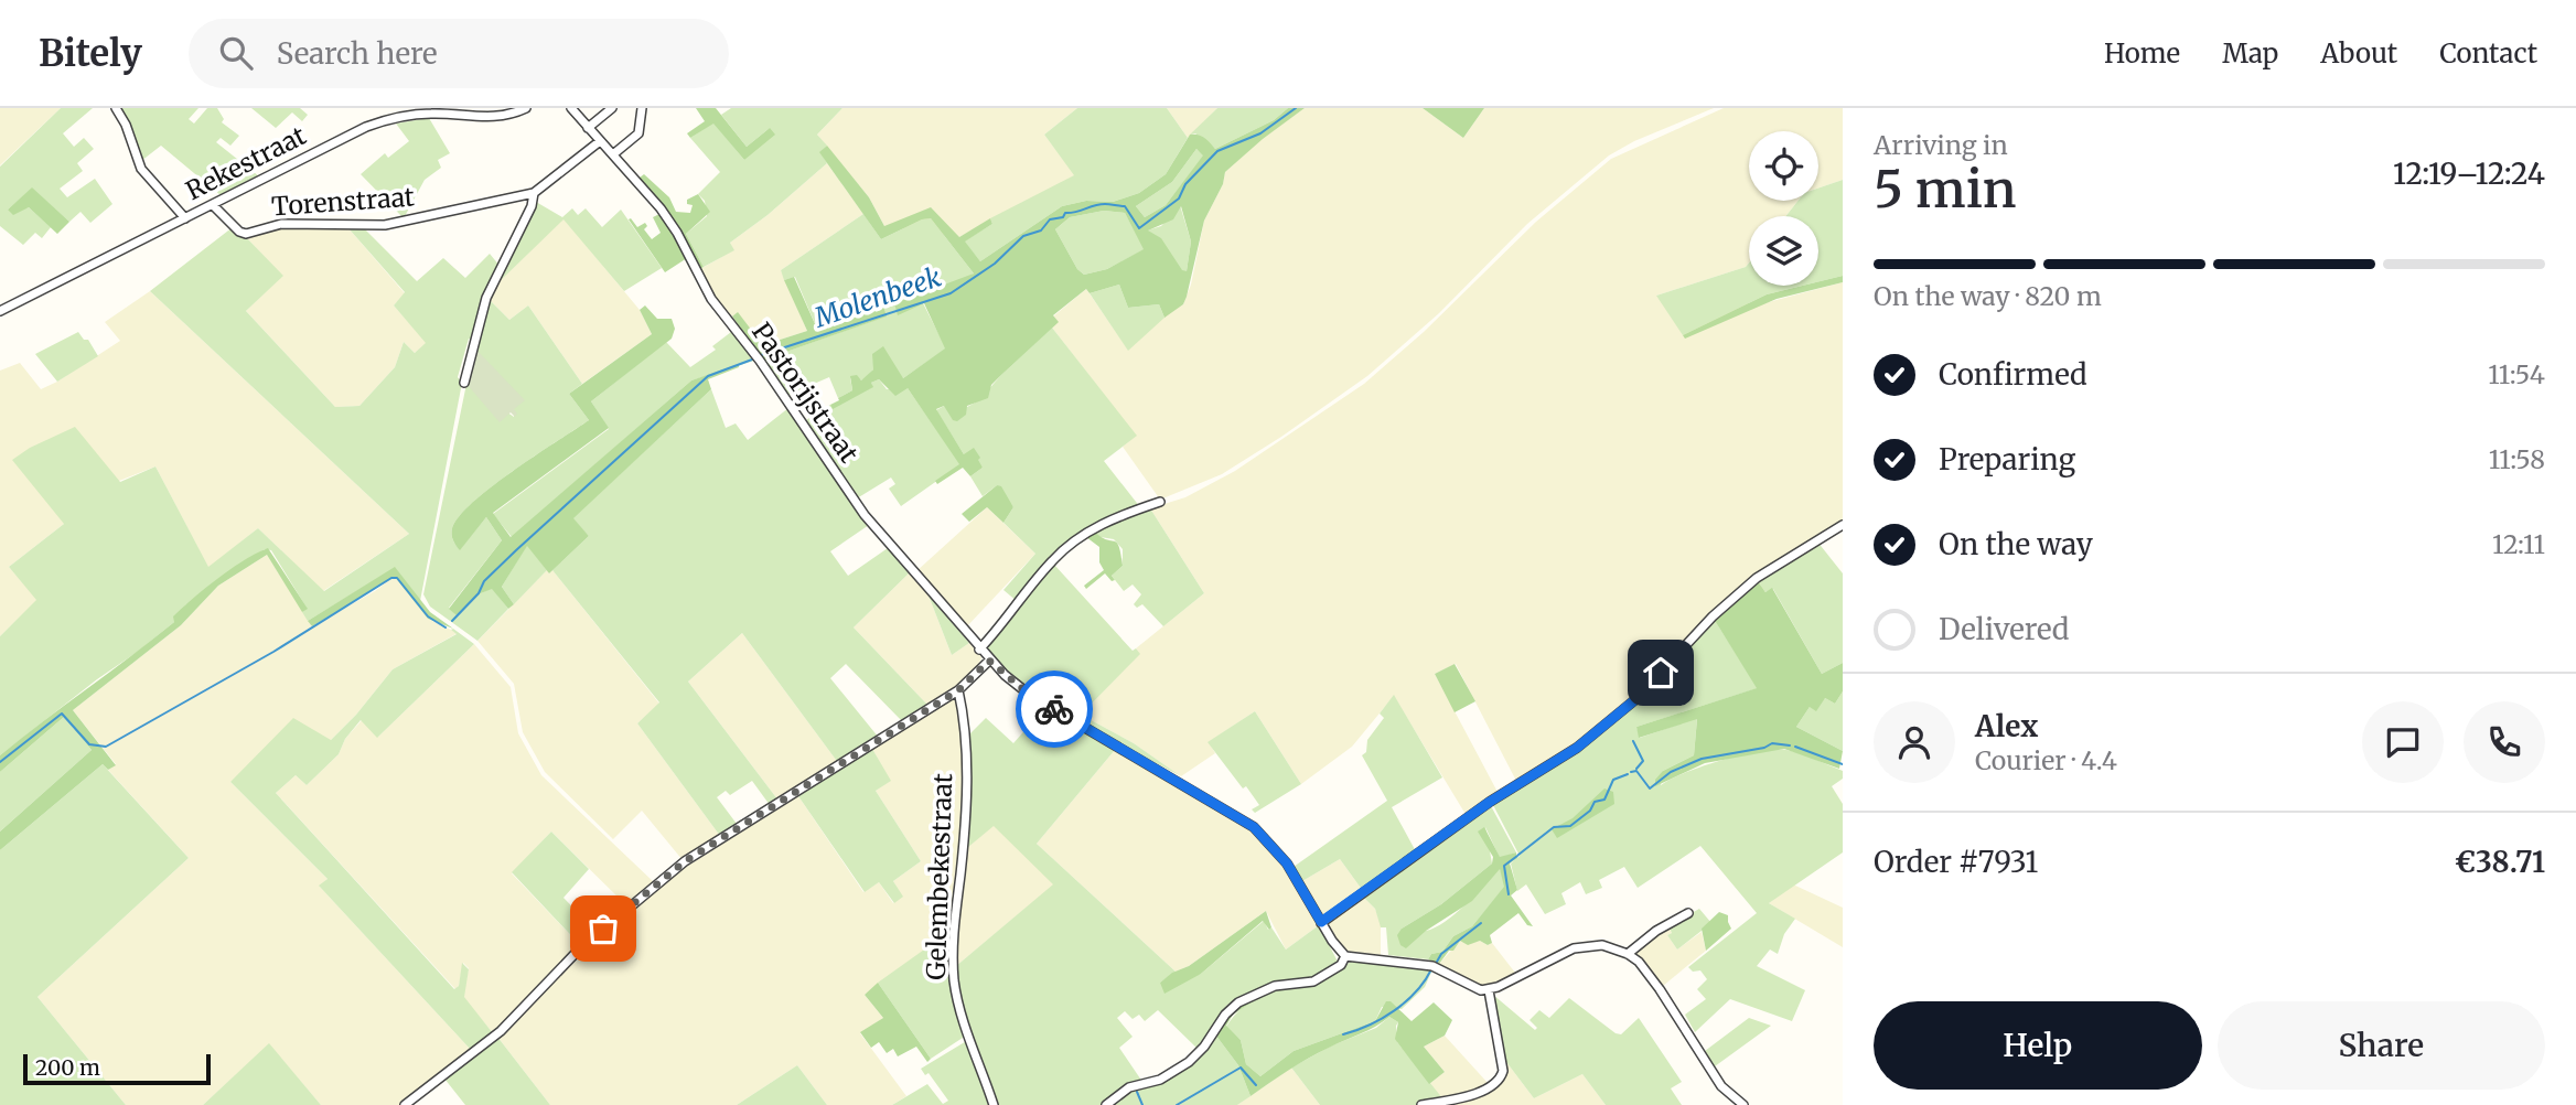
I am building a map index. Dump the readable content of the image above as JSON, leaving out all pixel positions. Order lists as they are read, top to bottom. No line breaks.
{"streets":{"street":["Rekestraat","Torenstraat","Pastorijstraat","Gelembekestraat"]},"crossings":[["Rekestraat","Torenstraat"],["Torenstraat","Pastorijstraat"]],"water":["Molenbeek"],"scale_bar":"200 m","page":{"header":"Bitely","search":"Search here","nav":["Home","Map","About","Contact"],"heading":["5 min","Arriving in","12:19–12:24"],"panel":["Alex","Courier · 4.4","Order #7931","€38.71"],"bar":"On the way · 820 m","list":[["Confirmed","11:54"],["Preparing","11:58"],["On the way","12:11"],"Delivered"],"buttons":["Help","Share"],"scale":"200 m"}}
